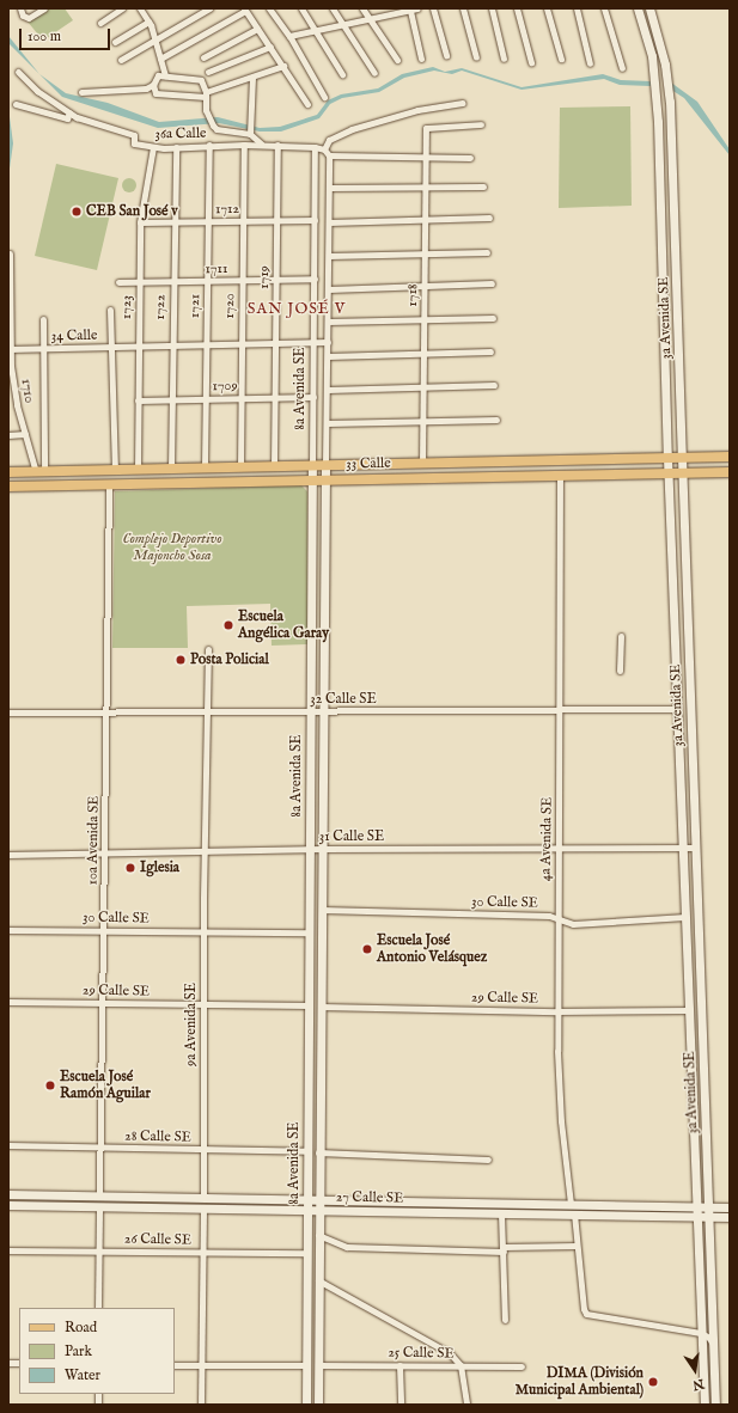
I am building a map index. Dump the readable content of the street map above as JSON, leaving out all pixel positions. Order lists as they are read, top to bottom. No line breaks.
{"streets":{"main road":["3a Avenida SE","8a Avenida SE","33 Calle","27 Calle SE"],"street":["36a Calle","1712","1711","1719","1718","1721","1720","1723","1722","34 Calle","1709","1710","32 Calle SE","31 Calle SE","4a Avenida SE","10a Avenida SE","30 Calle SE","29 Calle SE","9a Avenida SE","28 Calle SE","26 Calle SE","25 Calle SE"]},"crossings":[["36a Calle","1719"],["36a Calle","1721"],["36a Calle","1720"],["36a Calle","1723"],["36a Calle","1722"],["36a Calle","8a Avenida SE"],["1712","1719"],["1712","1721"],["1712","1720"],["1712","1723"],["1712","1722"],["1712","8a Avenida SE"],["1711","1719"],["1711","1721"],["1711","1720"],["1711","1723"],["1711","1722"],["1711","8a Avenida SE"],["1719","34 Calle"],["1719","1709"],["1719","33 Calle"],["1718","33 Calle"],["1721","34 Calle"],["1721","1709"],["1721","33 Calle"],["1720","34 Calle"],["1720","1709"],["1720","33 Calle"],["1723","34 Calle"],["1723","1709"],["1723","33 Calle"],["1722","34 Calle"],["1722","1709"],["1722","33 Calle"],["3a Avenida SE","33 Calle"],["3a Avenida SE","32 Calle SE"],["3a Avenida SE","31 Calle SE"],["3a Avenida SE","30 Calle SE"],["3a Avenida SE","29 Calle SE"],["3a Avenida SE","27 Calle SE"],["34 Calle","8a Avenida SE"],["34 Calle","1710"],["1709","8a Avenida SE"],["8a Avenida SE","33 Calle"],["8a Avenida SE","32 Calle SE"],["8a Avenida SE","31 Calle SE"],["8a Avenida SE","30 Calle SE"],["8a Avenida SE","29 Calle SE"],["8a Avenida SE","28 Calle SE"],["8a Avenida SE","27 Calle SE"],["8a Avenida SE","26 Calle SE"],["8a Avenida SE","25 Calle SE"],["1710","33 Calle"],["33 Calle","4a Avenida SE"],["33 Calle","10a Avenida SE"],["32 Calle SE","4a Avenida SE"],["32 Calle SE","10a Avenida SE"],["32 Calle SE","9a Avenida SE"],["31 Calle SE","4a Avenida SE"],["31 Calle SE","10a Avenida SE"],["31 Calle SE","9a Avenida SE"],["4a Avenida SE","30 Calle SE"],["4a Avenida SE","29 Calle SE"],["4a Avenida SE","27 Calle SE"],["10a Avenida SE","30 Calle SE"],["10a Avenida SE","29 Calle SE"],["10a Avenida SE","28 Calle SE"],["10a Avenida SE","27 Calle SE"],["30 Calle SE","9a Avenida SE"],["29 Calle SE","9a Avenida SE"],["9a Avenida SE","28 Calle SE"],["9a Avenida SE","27 Calle SE"]],"districts":["SAN JOSÉ V"],"parks":["Complejo Deportivo Majoncho Sosa"],"places":["CEB San José v","Escuela Angélica Garay","Posta Policial","Iglesia","Escuela José Antonio Velásquez","Escuela José Ramón Aguilar","DIMA (División Municipal Ambiental)"],"legend":["Road","Park","Water"],"scale_bar":"100 m","north":"bottom"}
